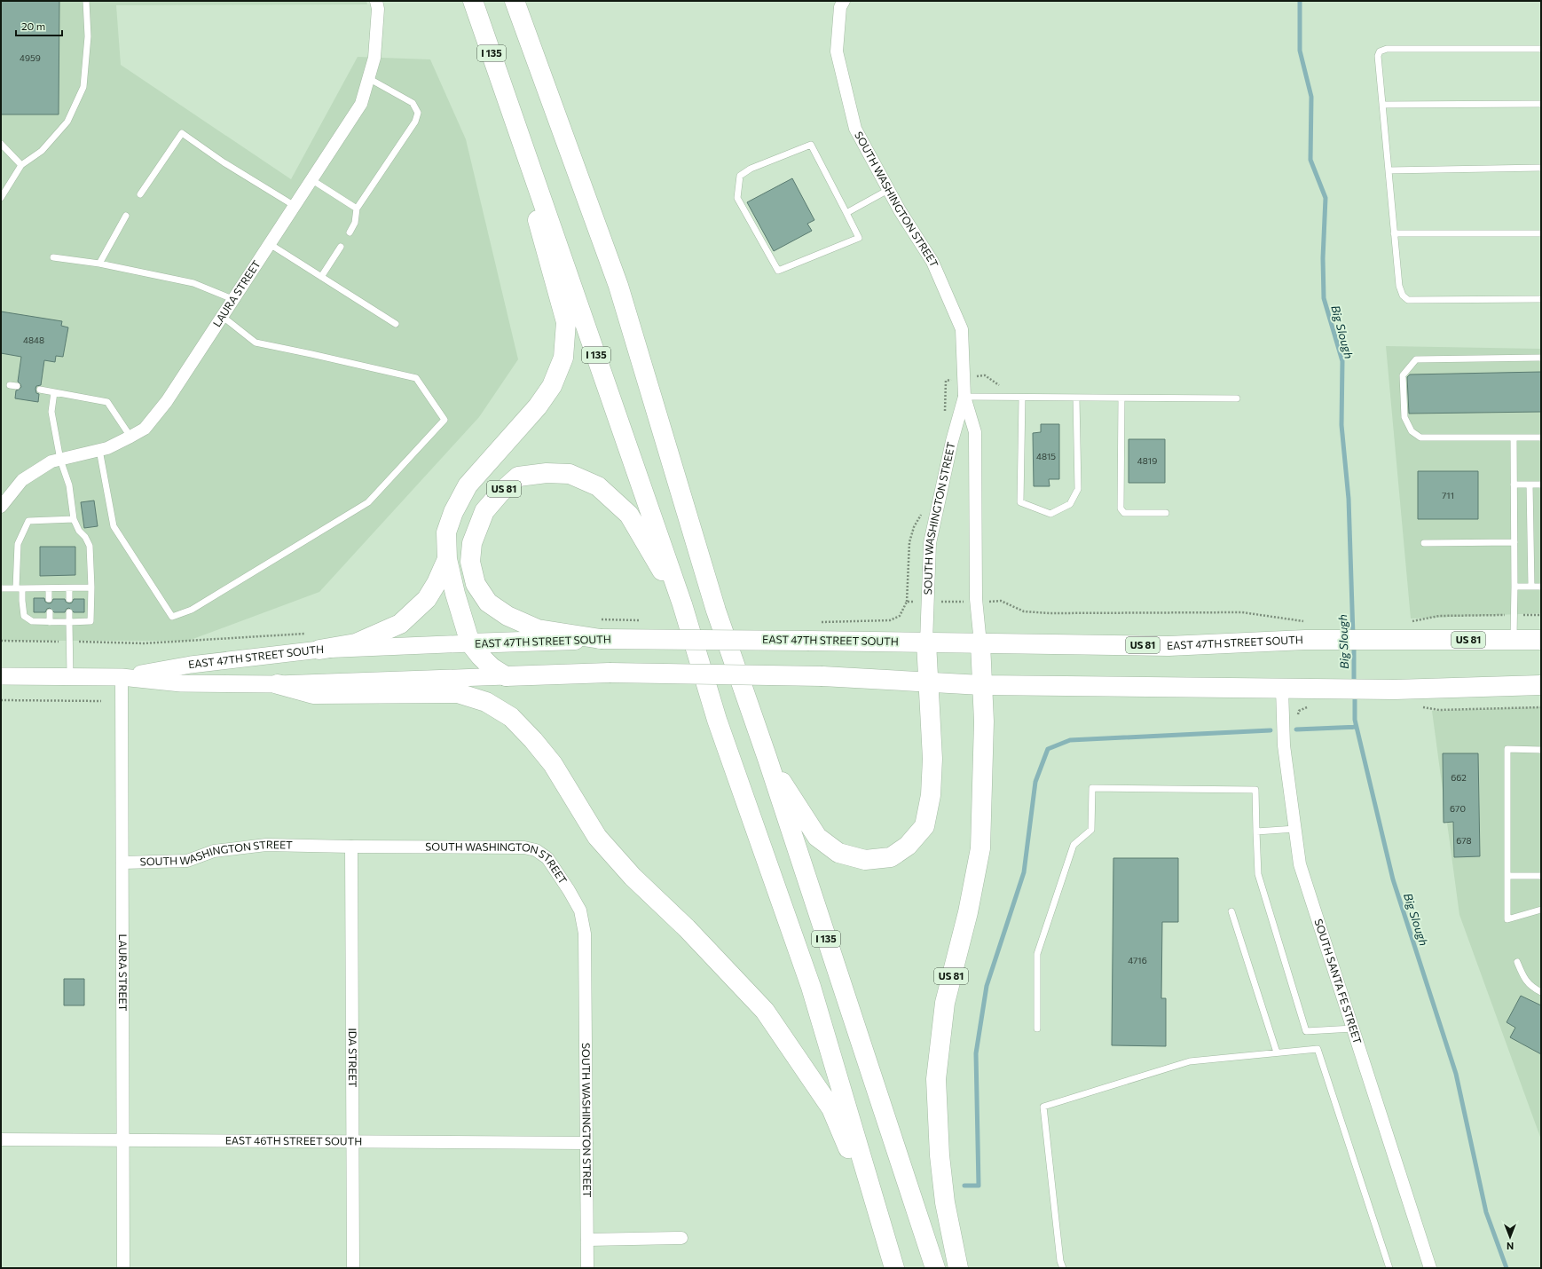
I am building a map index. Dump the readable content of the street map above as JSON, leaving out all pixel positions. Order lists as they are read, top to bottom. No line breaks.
{"streets":{"main road":["I 135","US 81","EAST 47TH STREET SOUTH"],"street":["SOUTH WASHINGTON STREET","LAURA STREET","SOUTH SANTA FE STREET","IDA STREET","EAST 46TH STREET SOUTH"]},"crossings":[["I 135","US 81"],["SOUTH WASHINGTON STREET","LAURA STREET"],["SOUTH WASHINGTON STREET","US 81"],["SOUTH WASHINGTON STREET","EAST 47TH STREET SOUTH"],["SOUTH WASHINGTON STREET","IDA STREET"],["SOUTH WASHINGTON STREET","EAST 46TH STREET SOUTH"],["LAURA STREET","EAST 47TH STREET SOUTH"],["LAURA STREET","EAST 46TH STREET SOUTH"],["US 81","EAST 47TH STREET SOUTH"],["EAST 47TH STREET SOUTH","SOUTH SANTA FE STREET"],["IDA STREET","EAST 46TH STREET SOUTH"]],"water":["Big Slough"],"house_numbers":["4959","4848","4815","4819","711","662","670","678","4716"],"scale_bar":"20 m","north":"bottom"}
